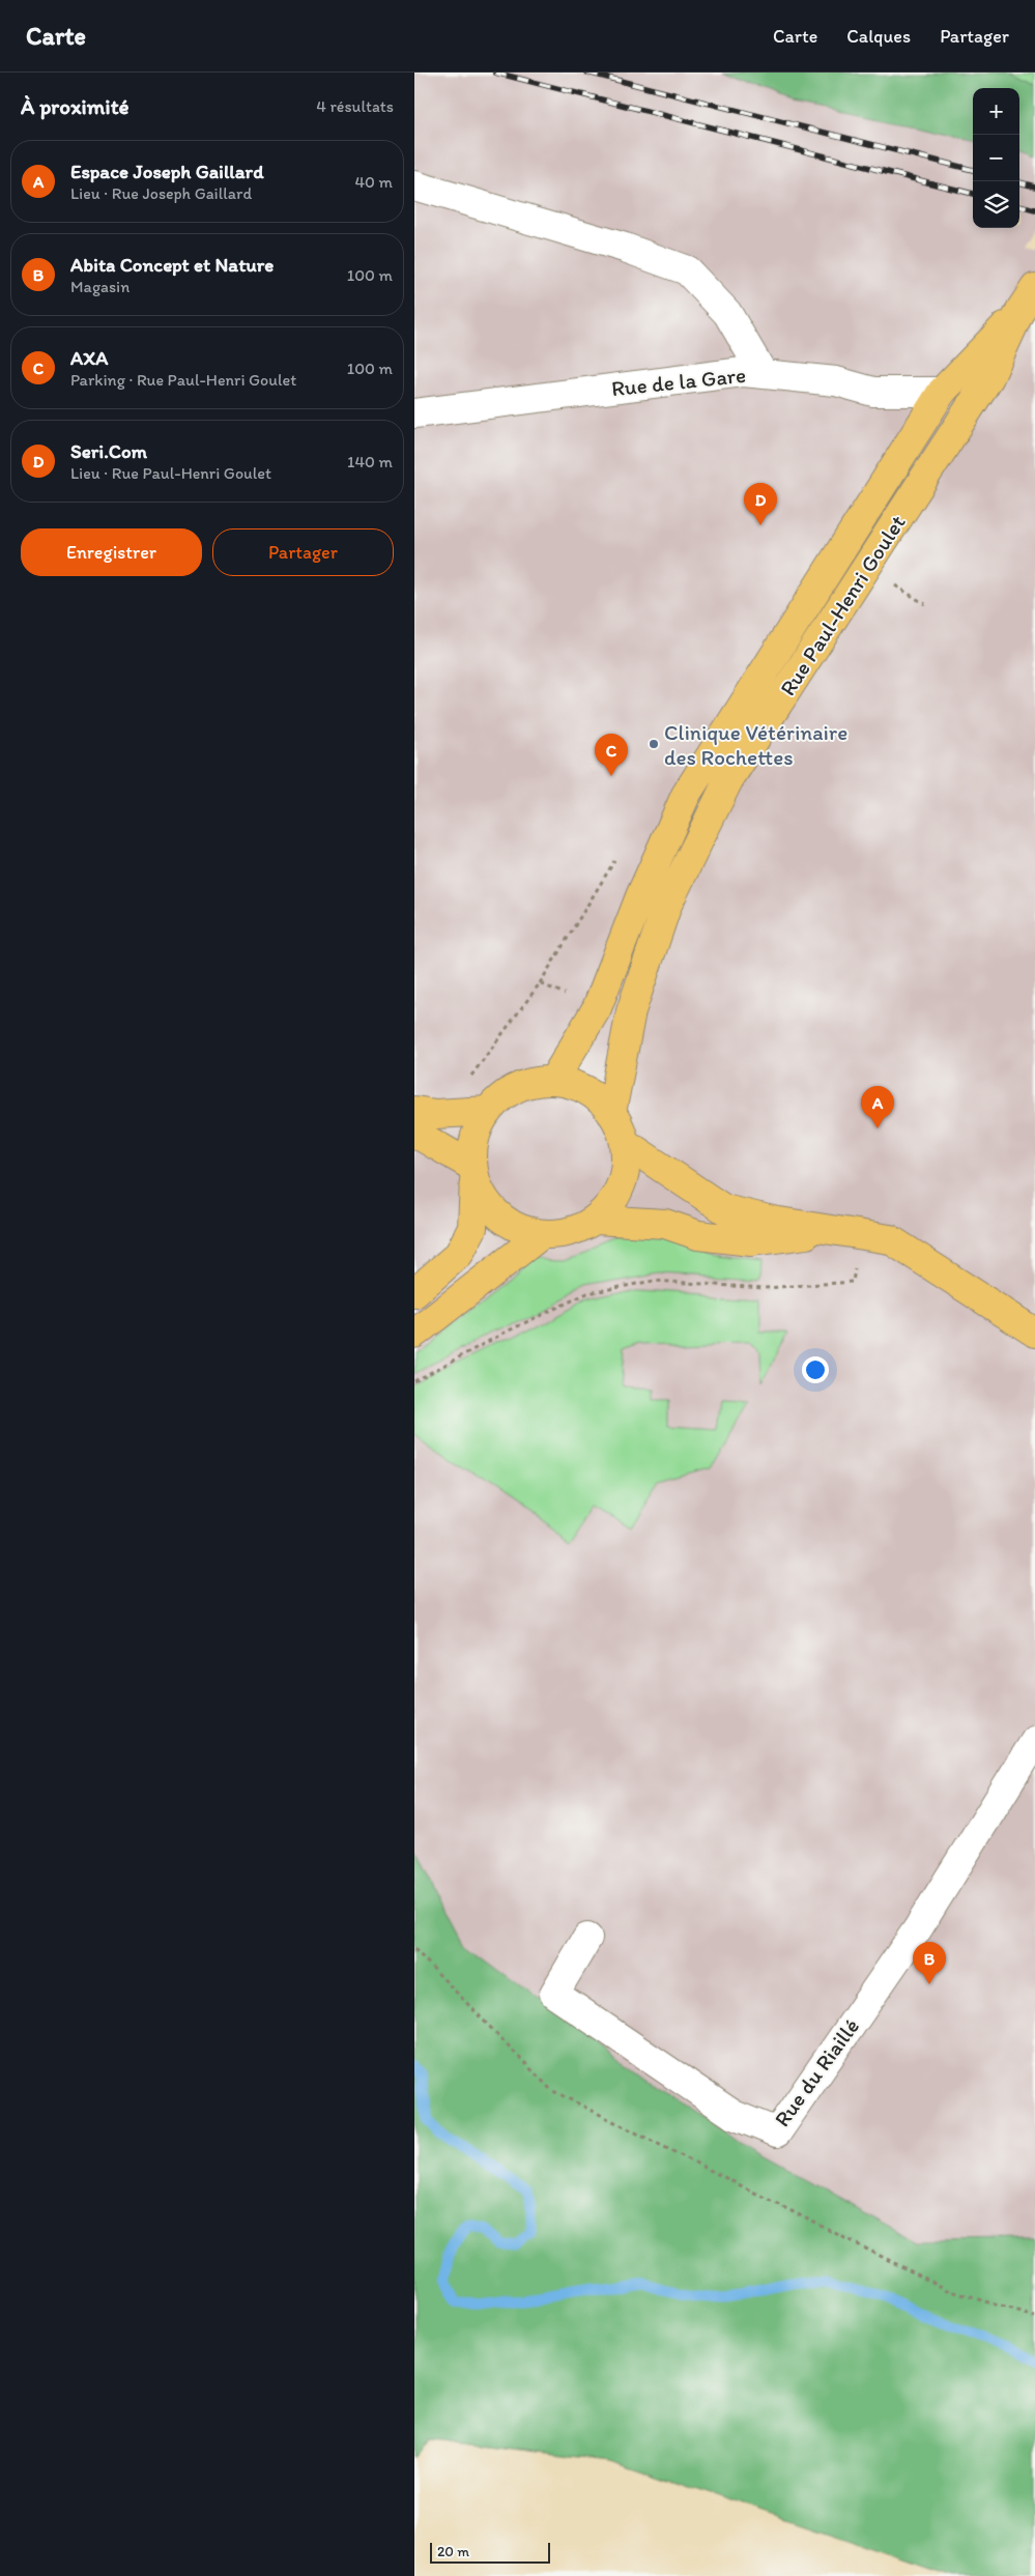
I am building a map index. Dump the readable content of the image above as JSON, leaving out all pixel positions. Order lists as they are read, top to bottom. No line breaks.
{"streets":{"main road":["Rue Paul-Henri Goulet"],"street":["Rue de la Gare","Rue du Riaillé"]},"crossings":[["Rue de la Gare","Rue Paul-Henri Goulet"]],"places":["Clinique Vétérinaire des Rochettes"],"scale_bar":"20 m","page":{"header":"Carte","nav":["Carte","Calques","Partager"],"heading":["À proximité","4 résultats"],"map_buttons":["+","−"],"list":[{"mark":"A","name":"Espace Joseph Gaillard","note":"Lieu · Rue Joseph Gaillard","value":"40 m"},{"mark":"B","name":"Abita Concept et Nature","note":"Magasin","value":"100 m"},{"mark":"C","name":"AXA","note":"Parking · Rue Paul-Henri Goulet","value":"100 m"},{"mark":"D","name":"Seri.Com","note":"Lieu · Rue Paul-Henri Goulet","value":"140 m"}],"pins":["D","C","A","B"],"buttons":["Enregistrer","Partager"],"scale":"20 m"}}
